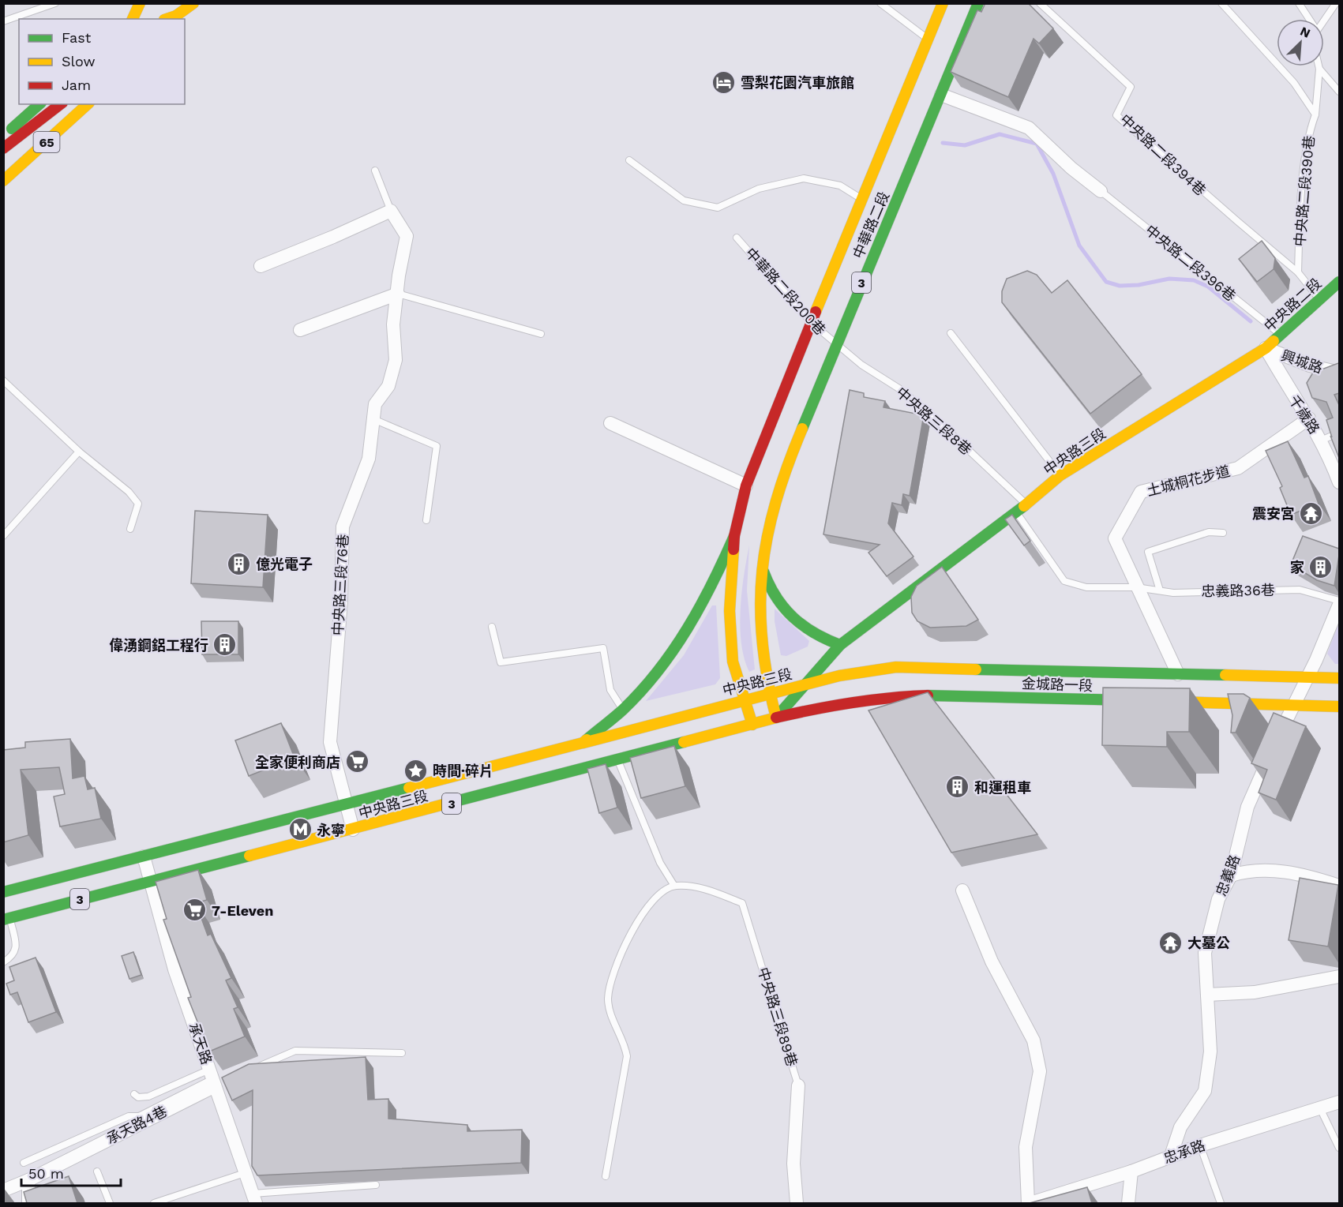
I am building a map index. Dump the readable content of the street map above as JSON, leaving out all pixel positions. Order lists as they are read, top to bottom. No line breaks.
{"streets":{"main road":["65","中華路二段","3","中央路二段","中央路三段","金城路一段"],"street":["興城路","千歲路","土城桐花步道","中央路三段76巷","忠義路","中央路三段89巷","承天路","承天路4巷","忠承路"],"lane":["中央路二段394巷","中央路二段390巷","中央路二段396巷","中華路二段200巷","中央路三段8巷","忠義路36巷"]},"crossings":[["中央路二段394巷","中央路二段390巷"],["中央路二段394巷","中央路二段"],["中華路二段","3"],["中華路二段","中華路二段200巷"],["中華路二段","中央路三段8巷"],["中央路二段396巷","中央路二段"],["3","中央路三段"],["3","金城路一段"],["中華路二段200巷","中央路三段8巷"],["中央路二段","興城路"],["中央路二段","千歲路"],["中央路二段","中央路三段"],["興城路","千歲路"],["興城路","中央路三段"],["千歲路","中央路三段"],["千歲路","土城桐花步道"],["中央路三段8巷","中央路三段"],["中央路三段","中央路三段76巷"],["中央路三段","忠義路36巷"],["中央路三段","金城路一段"],["中央路三段","承天路"],["土城桐花步道","忠義路36巷"],["土城桐花步道","金城路一段"],["金城路一段","忠義路"],["忠義路","忠承路"],["承天路","承天路4巷"]],"places":{"hotel":["雪梨花園汽車旅館"],"temple":["震安宮","大墓公"],"building":["億光電子","家","偉湧鋼鋁工程行","和運租車"],"supermarket":["全家便利商店","7-Eleven"],"place":["時間·碎片"],"metro station":["永寧"]},"legend":["Fast","Slow","Jam"],"scale_bar":"50 m","north":"top right"}
